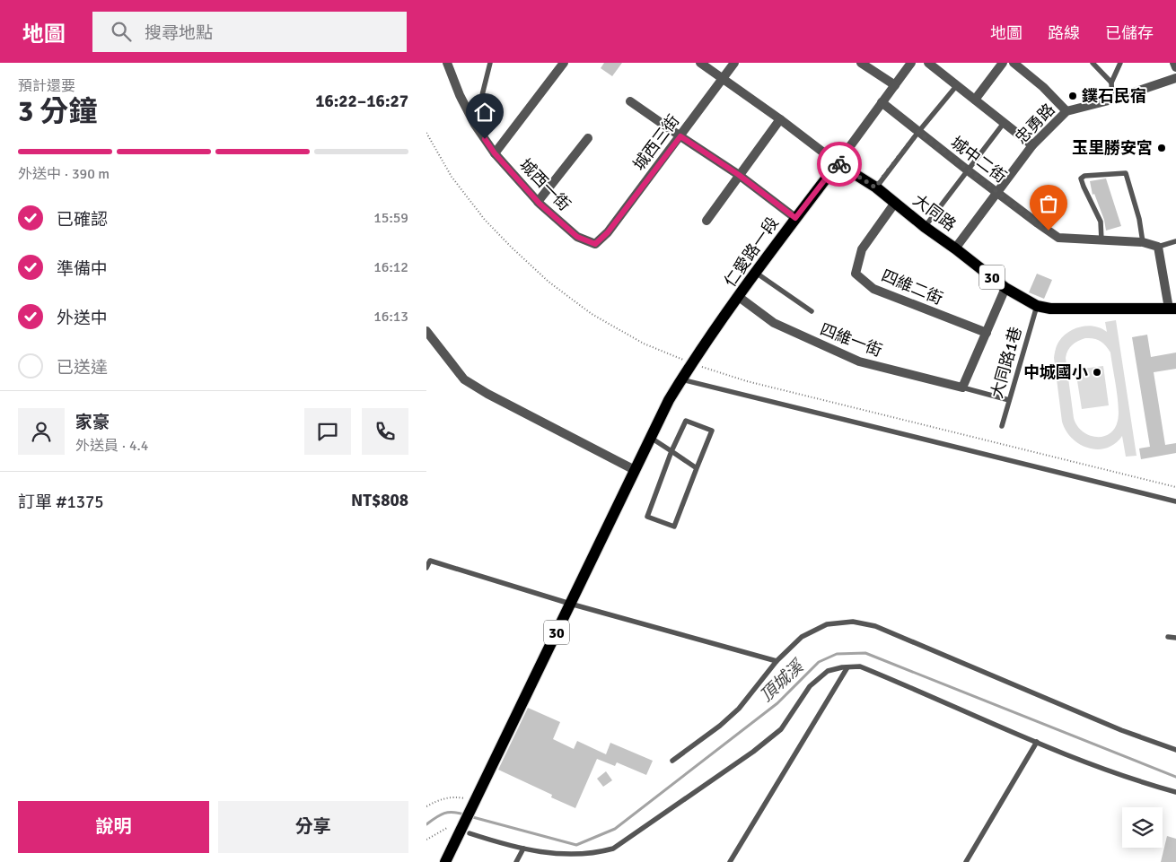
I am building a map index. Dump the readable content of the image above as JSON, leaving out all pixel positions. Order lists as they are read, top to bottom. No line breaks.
{"streets":{"main road":["大同路","仁愛路一段","30"],"street":["忠勇路","城西三街","城中二街","城西一街","四維二街","四維一街"],"lane":["大同路1巷"]},"crossings":[["忠勇路","城中二街"],["忠勇路","大同路"],["城西三街","城西一街"],["城西三街","大同路"],["城中二街","仁愛路一段"],["大同路","仁愛路一段"],["大同路","四維二街"],["大同路","大同路1巷"],["仁愛路一段","30"],["仁愛路一段","四維一街"],["四維一街","大同路1巷"]],"water":["頂城溪"],"places":["鏷石民宿","玉里勝安宮","中城國小"],"page":{"header":"地圖","search":"搜尋地點","nav":["地圖","路線","已儲存"],"heading":["3 分鐘","預計還要","16:22–16:27"],"panel":["家豪","外送員 · 4.4","訂單 #1375","NT$808"],"bar":"外送中 · 390 m","list":[["已確認","15:59"],["準備中","16:12"],["外送中","16:13"],"已送達"],"buttons":["說明","分享"]}}
